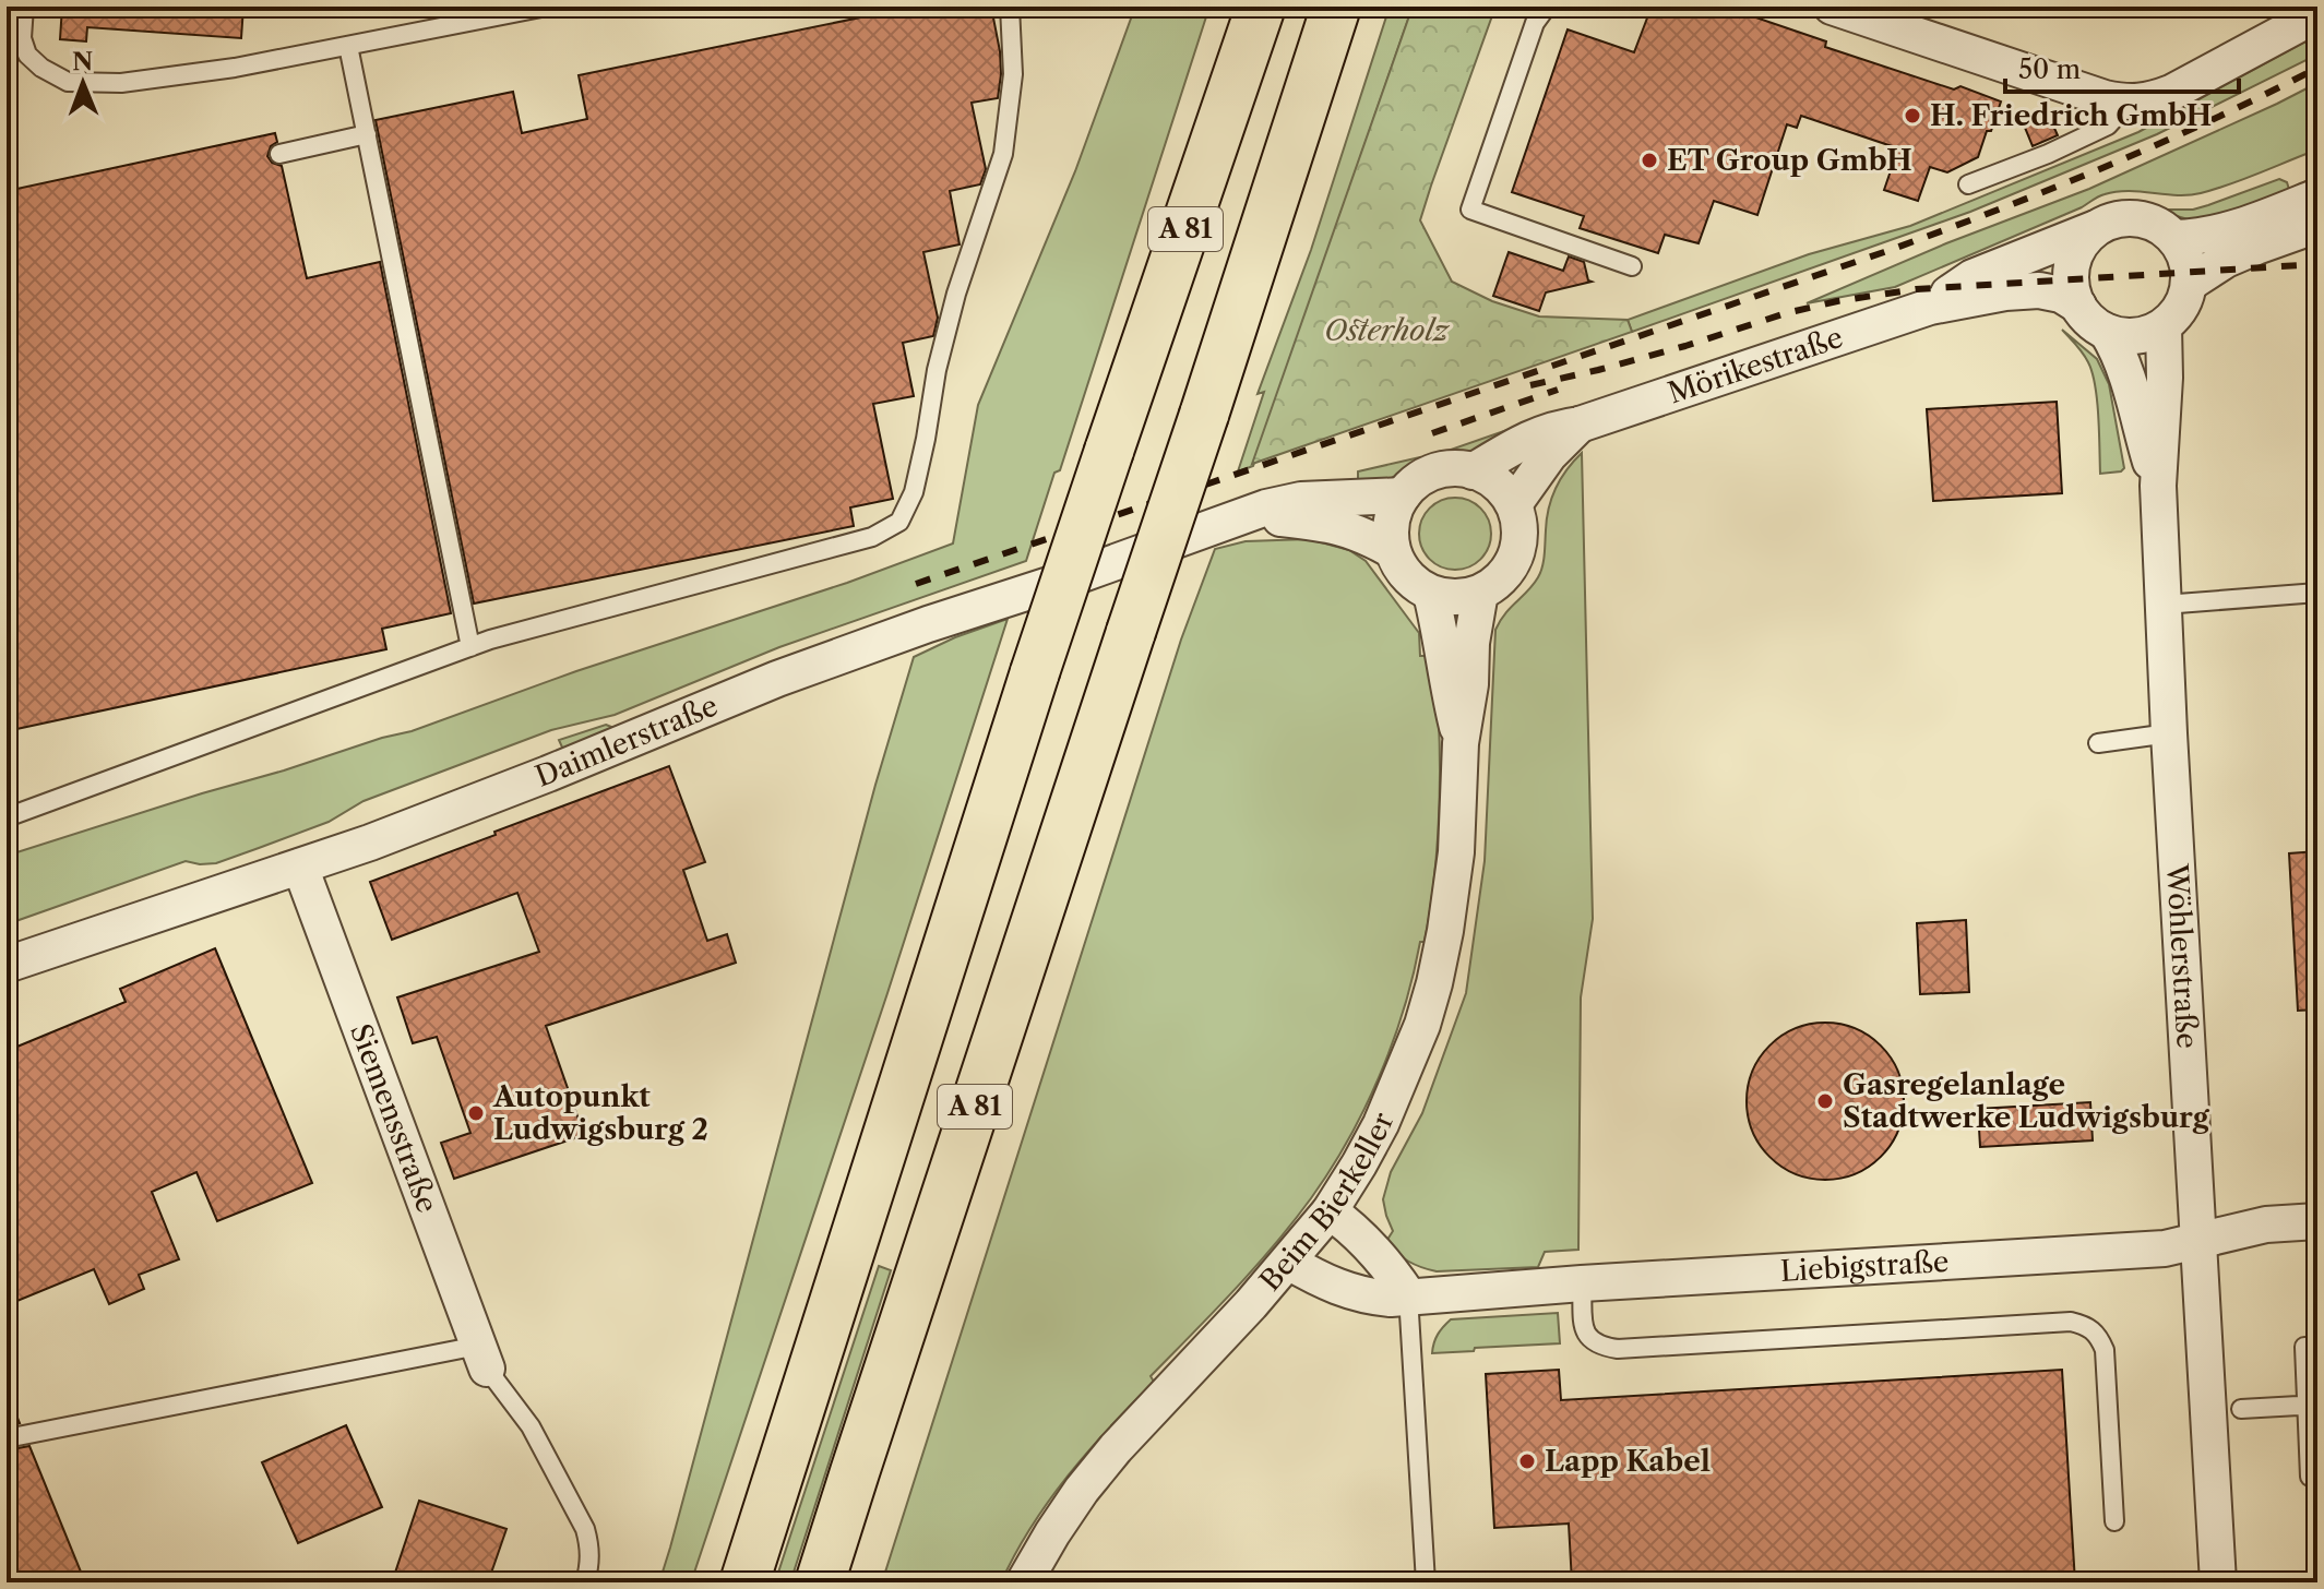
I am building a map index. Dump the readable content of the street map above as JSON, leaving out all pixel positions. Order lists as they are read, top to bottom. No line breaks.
{"streets":{"highway":["A 81"],"street":["Mörikestraße","Daimlerstraße","Wöhlerstraße","Siemensstraße","Beim Bierkeller","Liebigstraße"]},"crossings":[["Mörikestraße","Daimlerstraße"],["Mörikestraße","Wöhlerstraße"],["Mörikestraße","Beim Bierkeller"],["Daimlerstraße","Siemensstraße"],["Daimlerstraße","Beim Bierkeller"],["Wöhlerstraße","Liebigstraße"],["Beim Bierkeller","Liebigstraße"]],"parks":["Osterholz"],"places":["H. Friedrich GmbH","ET Group GmbH","Gasregelanlage Stadtwerke Ludwigsburg","Autopunkt Ludwigsburg 2","Lapp Kabel"],"scale_bar":"50 m","north":"top"}
